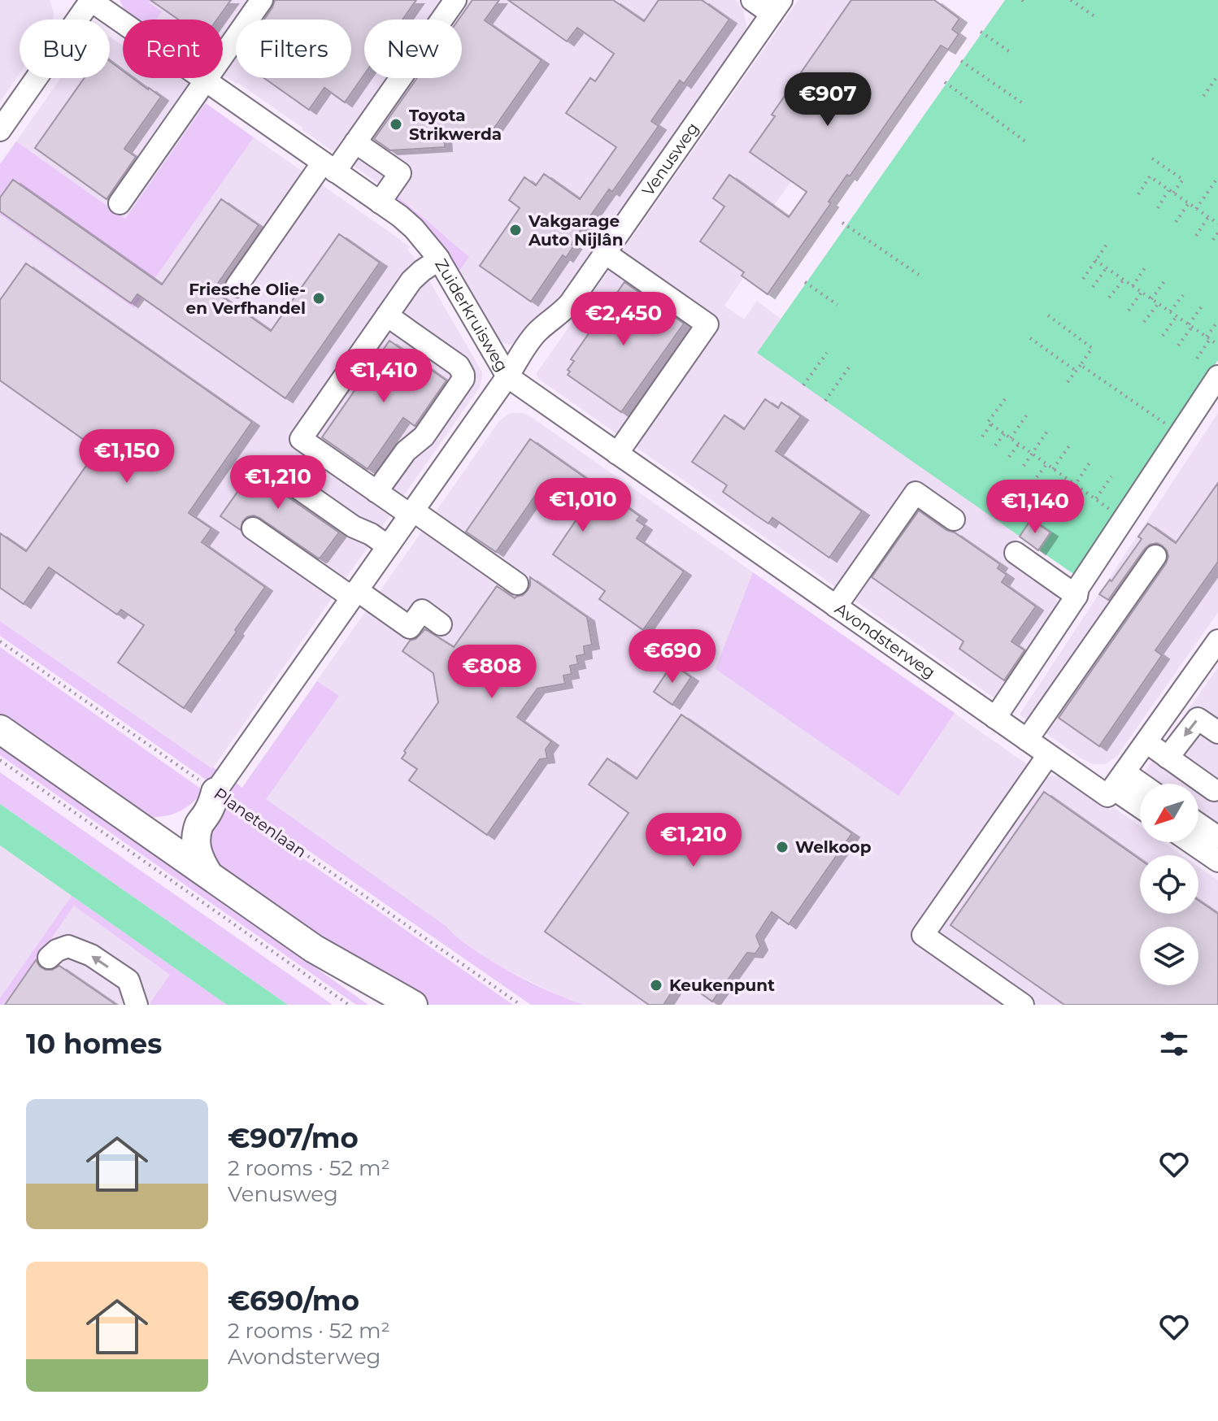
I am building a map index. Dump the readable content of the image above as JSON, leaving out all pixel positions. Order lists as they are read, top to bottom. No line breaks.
{"streets":{"street":["Venusweg","Zuiderkruisweg","Avondsterweg"],"path":["Planetenlaan"]},"crossings":[["Venusweg","Zuiderkruisweg"],["Venusweg","Avondsterweg"],["Zuiderkruisweg","Avondsterweg"],["Zuiderkruisweg","Planetenlaan"]],"places":["Toyota Strikwerda","Vakgarage Auto Nijlân","Friesche Olie- en Verfhandel","Welkoop","Keukenpunt"],"north":"bottom left","page":{"chip":["Buy","Rent","Filters","New"],"price":["€907","€2,450","€1,410","€1,150","€1,210","€1,010","€1,140","€690","€808","€1,210"],"heading":"10 homes","list":[{"name":"€907/mo","note":"2 rooms · 52 m² · Venusweg"},{"name":"€690/mo","note":"2 rooms · 52 m² · Avondsterweg"}]}}
